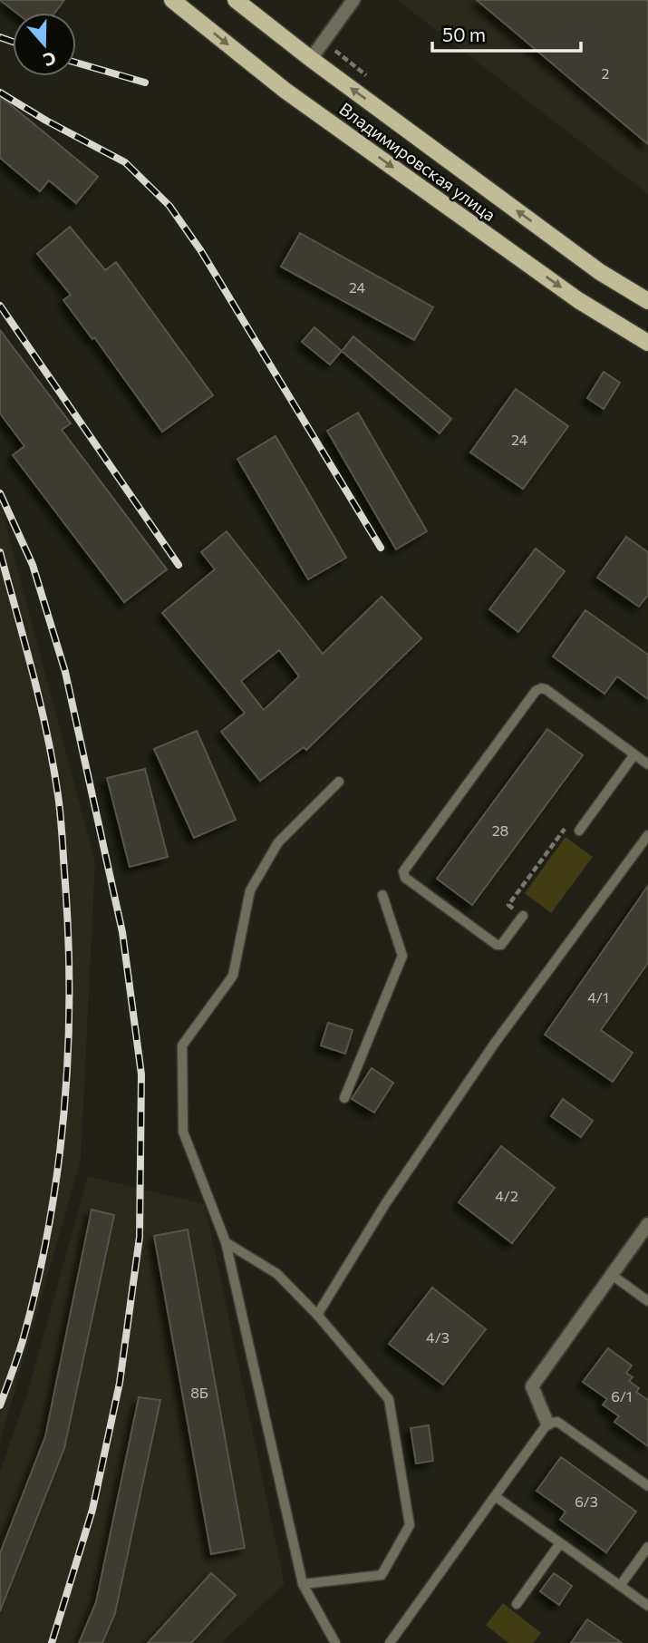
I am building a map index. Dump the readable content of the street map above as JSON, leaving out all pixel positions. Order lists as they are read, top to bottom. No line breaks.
{"streets":{"main road":["Владимировская улица"]},"house_numbers":["2","24","24","28","4/1","4/2","4/3","8Б","6/1","6/3"],"scale_bar":"50 m","north":"bottom"}
